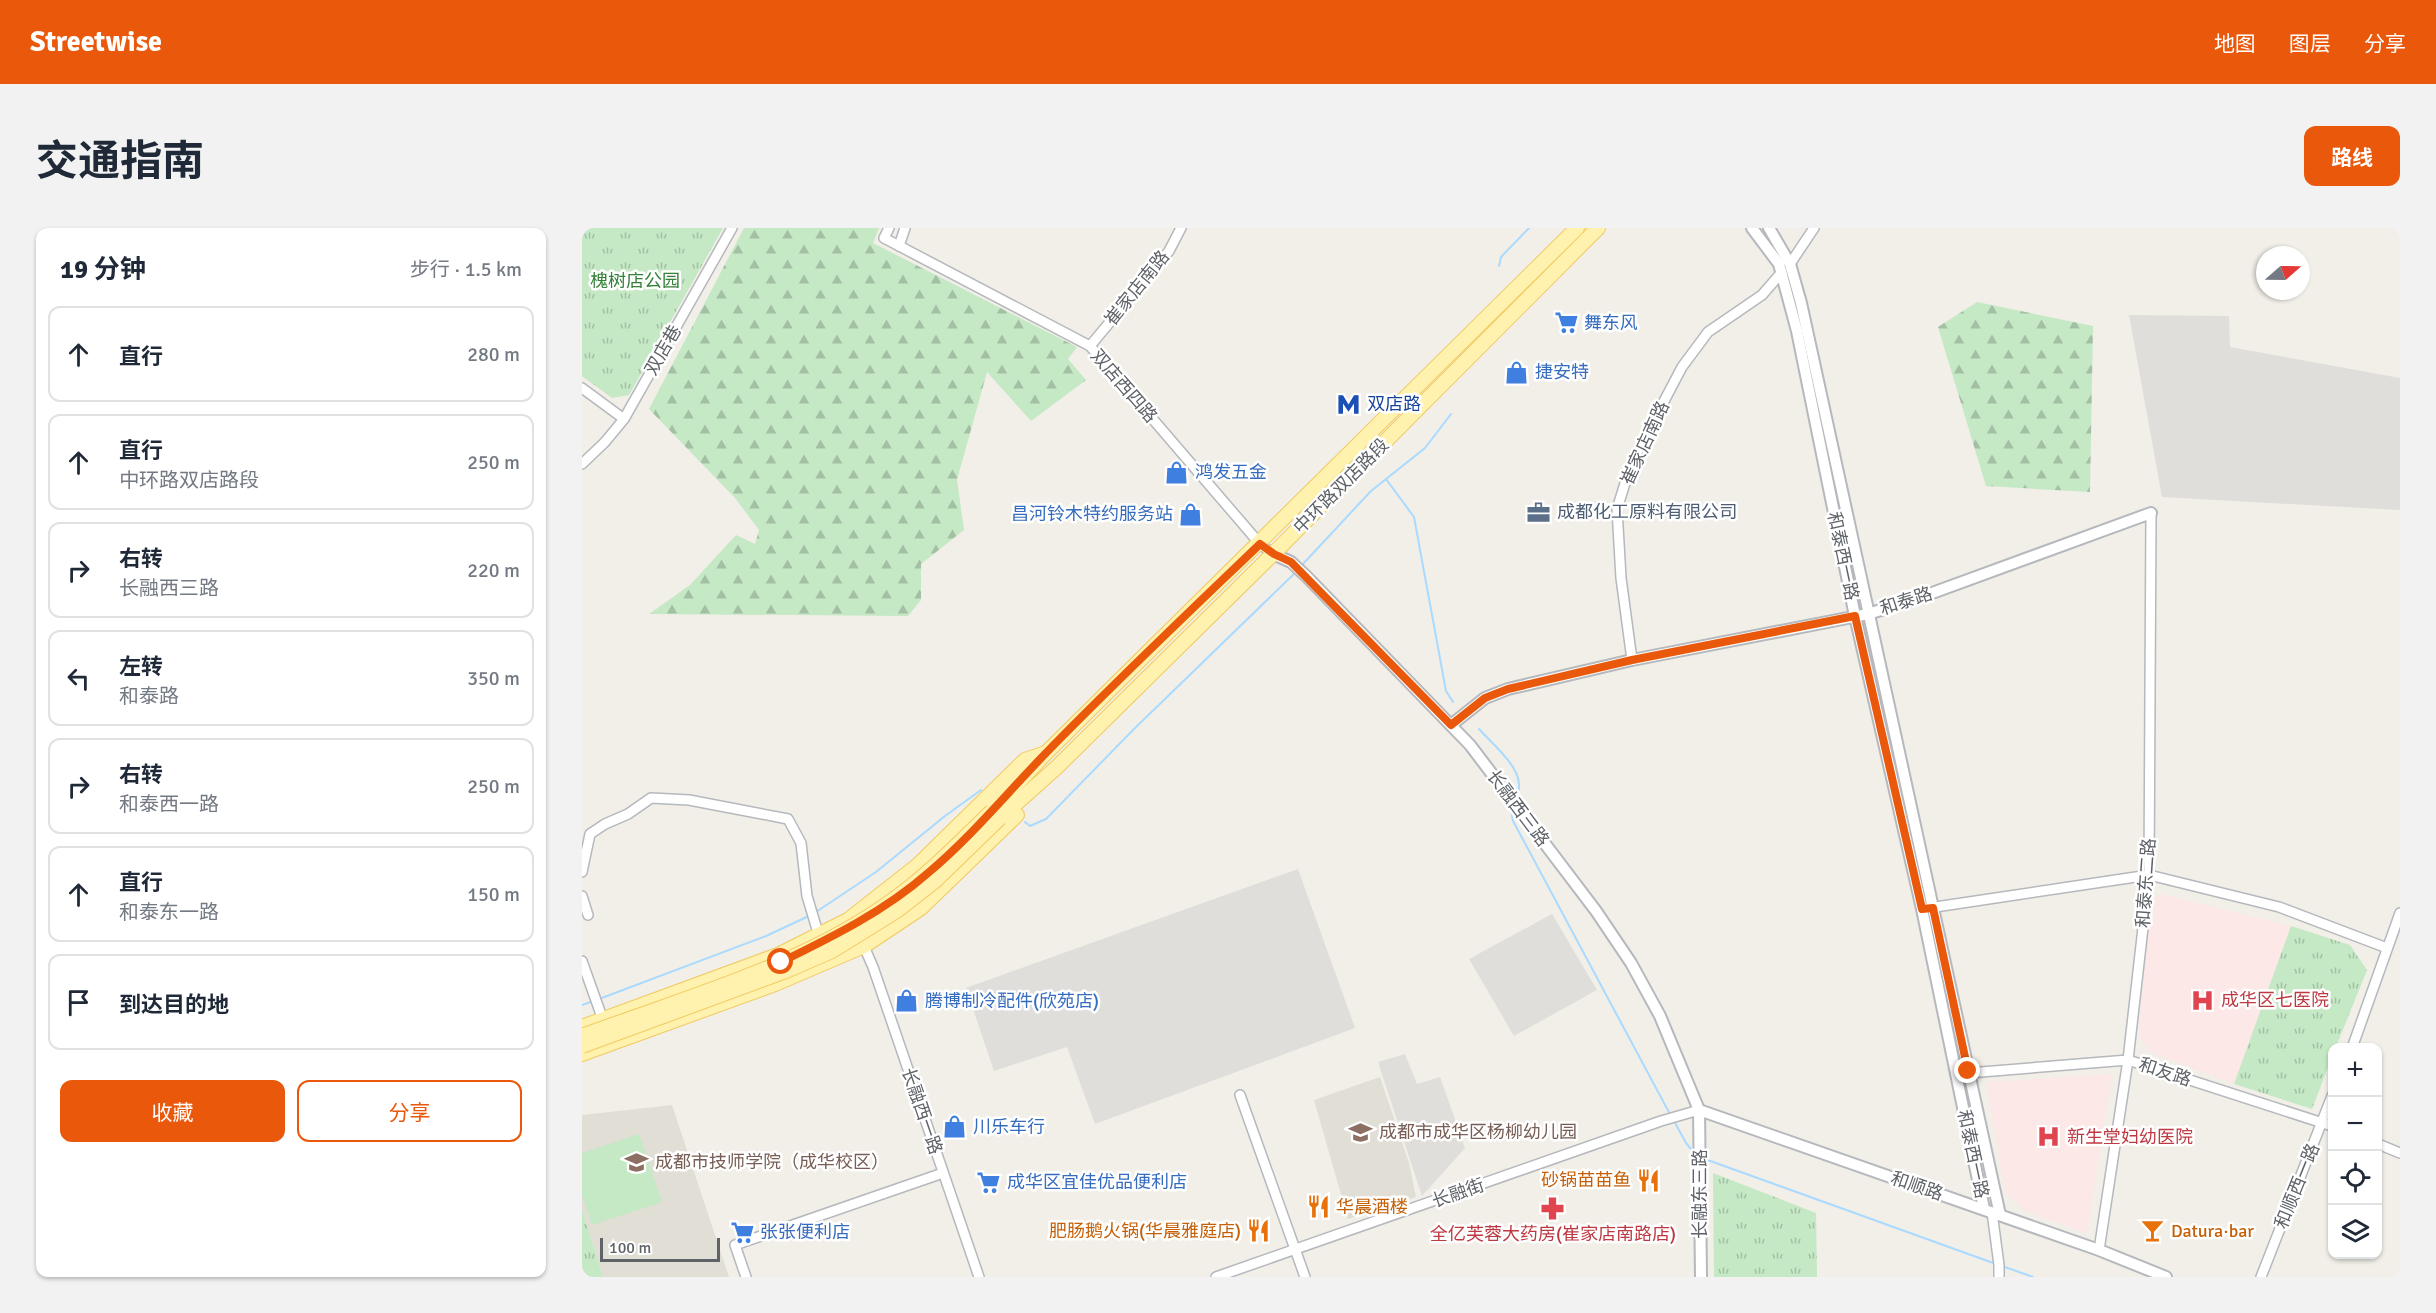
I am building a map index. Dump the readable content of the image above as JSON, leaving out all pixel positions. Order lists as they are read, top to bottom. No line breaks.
{"streets":{"main road":["中环路双店路段"],"street":["崔家店南路","双店巷","双店西四路","和泰西一路","和泰路","长融西三路","和泰东二路","和友路","长融西一路","和顺路","和顺西一路","长融街","长融东三路"]},"crossings":[["崔家店南路","双店西四路"],["崔家店南路","和泰西一路"],["崔家店南路","和泰路"],["双店西四路","中环路双店路段"],["双店西四路","长融西三路"],["中环路双店路段","长融西三路"],["和泰西一路","和泰路"],["和泰西一路","和友路"],["和泰西一路","和顺路"],["和泰路","长融西三路"],["和泰路","和泰东二路"],["长融西三路","和顺路"],["长融西三路","长融街"],["长融西三路","长融东三路"],["和泰东二路","和友路"],["和泰东二路","和顺路"],["和友路","和顺西一路"],["和顺路","长融街"],["和顺路","长融东三路"],["长融街","长融东三路"]],"parks":["槐树店公园"],"places":{"supermarket":["舞东风","成华区宜佳优品便利店","张张便利店"],"shop":["捷安特","鸿发五金","昌河铃木特约服务站","腾博制冷配件(欣苑店)","川乐车行"],"metro station":["双店路"],"office":["成都化工原料有限公司"],"hospital":["成华区七医院","新生堂妇幼医院"],"school or university":["成都市成华区杨柳幼儿园","成都市技师学院（成华校区）"],"restaurant":["砂锅苗苗鱼","华晨酒楼","肥肠鹅火锅(华晨雅庭店)"],"pharmacy":["全亿芙蓉大药房(崔家店南路店)"],"bar":["Datura·bar"]},"scale_bar":"100 m","north":"right","page":{"header":"Streetwise","nav":["地图","图层","分享"],"title":"交通指南","buttons":["路线",["收藏","分享"]],"heading":["19 分钟","步行 · 1.5 km"],"list":[["直行","280 m"],["直行","中环路双店路段","250 m"],["右转","长融西三路","220 m"],["左转","和泰路","350 m"],["右转","和泰西一路","250 m"],["直行","和泰东一路","150 m"],"到达目的地"],"map_buttons":["+","−"],"scale":"100 m"}}
